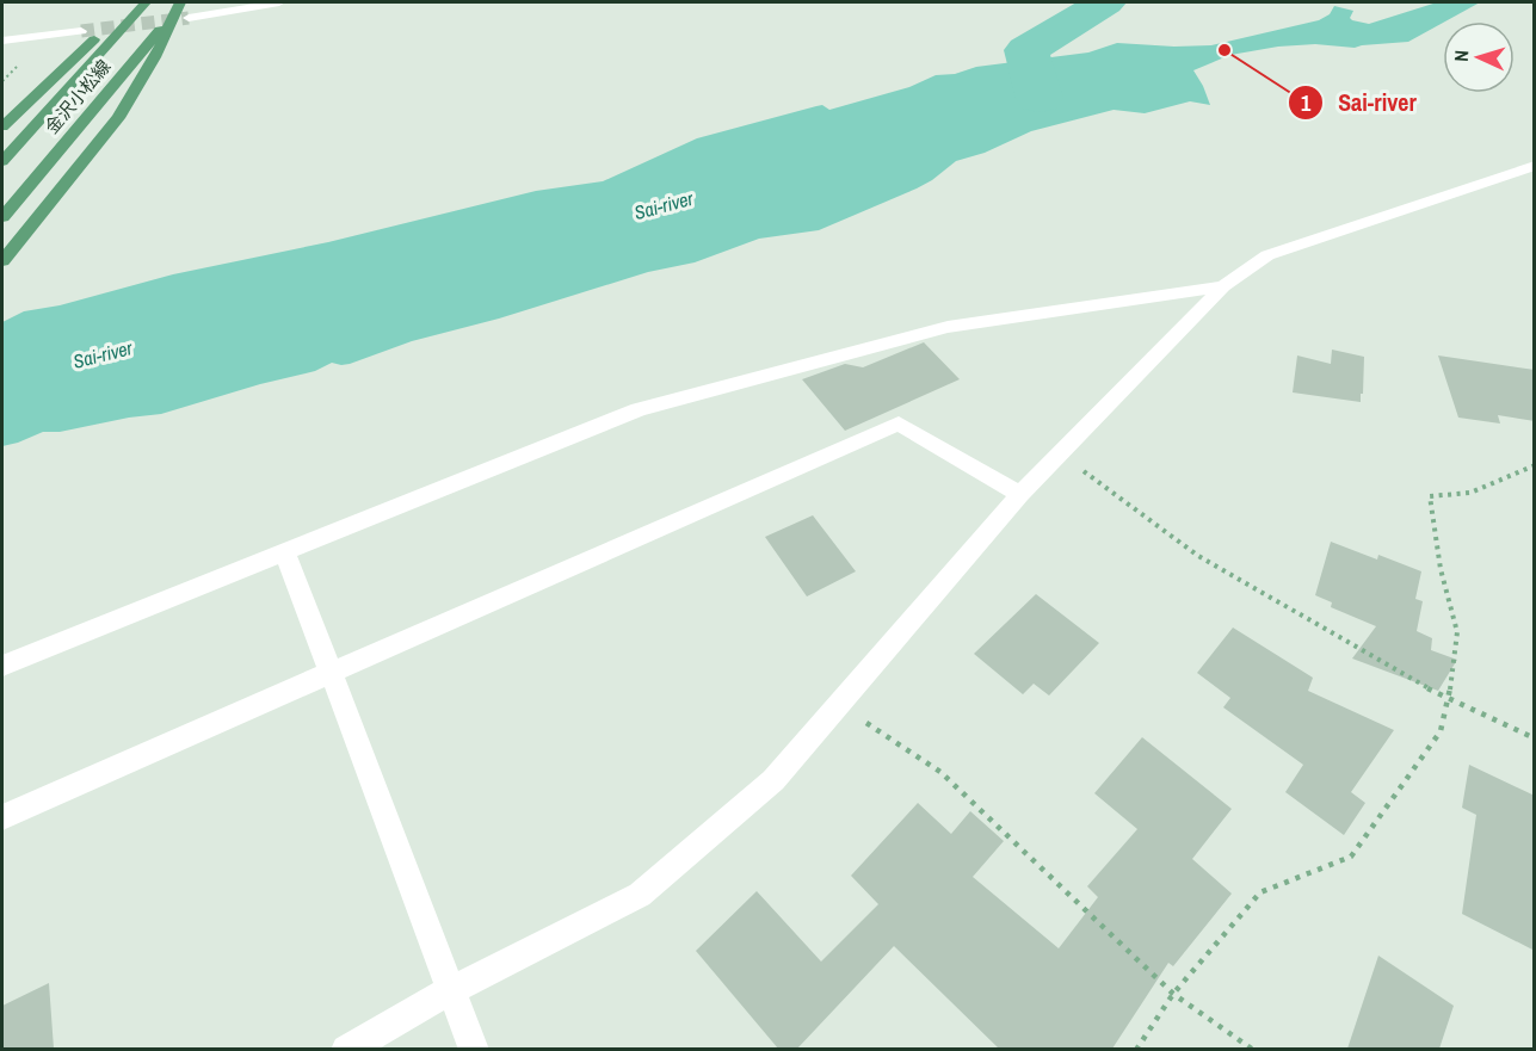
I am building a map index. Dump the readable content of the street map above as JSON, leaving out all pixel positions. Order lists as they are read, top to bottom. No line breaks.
{"streets":{"main road":["金沢小松線"]},"water":["Sai-river"],"places":["Sai-river"],"north":"left"}
